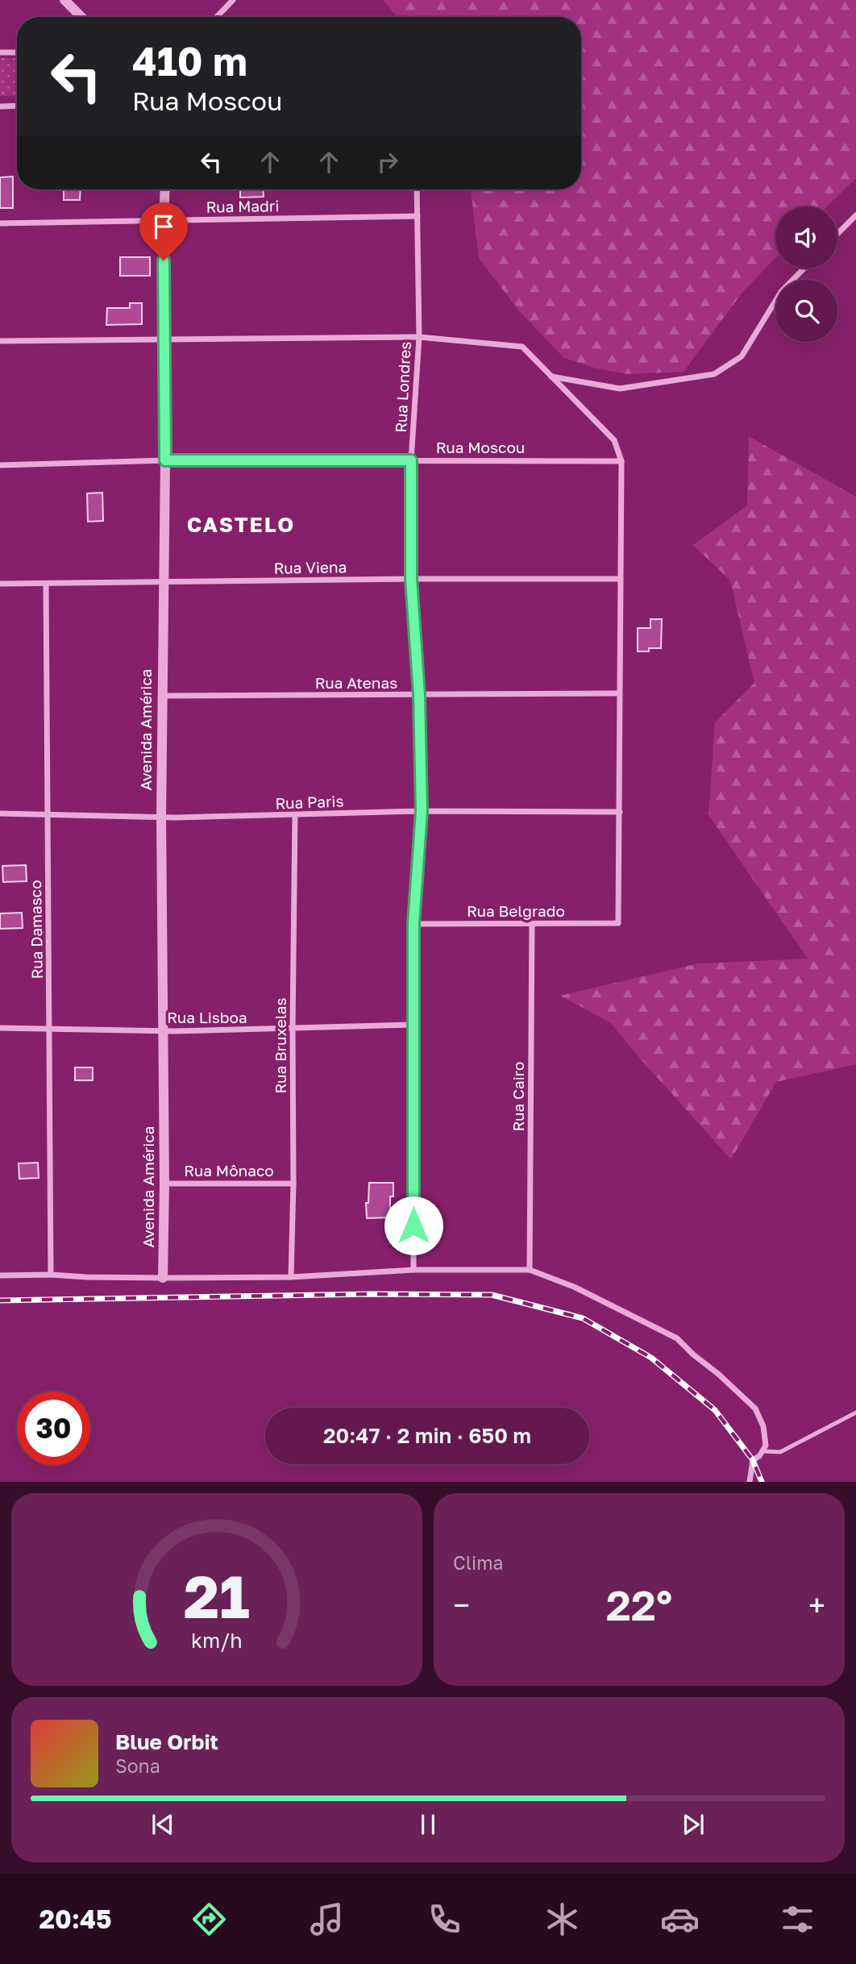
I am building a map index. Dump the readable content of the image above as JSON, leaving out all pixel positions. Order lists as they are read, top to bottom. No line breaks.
{"streets":{"street":["Rua Madri","Rua Londres","Rua Moscou","Rua Viena","Rua Atenas","Avenida América","Rua Paris","Rua Belgrado","Rua Damasco","Rua Lisboa","Rua Bruxelas","Rua Cairo","Rua Mônaco"]},"crossings":[["Rua Madri","Rua Londres"],["Rua Madri","Avenida América"],["Rua Londres","Rua Moscou"],["Rua Londres","Rua Viena"],["Rua Londres","Rua Atenas"],["Rua Londres","Rua Paris"],["Rua Londres","Rua Belgrado"],["Rua Londres","Rua Lisboa"],["Rua Moscou","Avenida América"],["Rua Viena","Avenida América"],["Rua Viena","Rua Damasco"],["Rua Atenas","Avenida América"],["Avenida América","Rua Paris"],["Avenida América","Rua Lisboa"],["Avenida América","Rua Mônaco"],["Rua Paris","Rua Belgrado"],["Rua Paris","Rua Damasco"],["Rua Paris","Rua Bruxelas"],["Rua Belgrado","Rua Cairo"],["Rua Damasco","Rua Lisboa"],["Rua Lisboa","Rua Bruxelas"],["Rua Bruxelas","Rua Mônaco"]],"districts":["CASTELO"],"page":{"turn":["410 m","Rua Moscou"],"limit":"30","trip":"20:47 · 2 min · 650 m","tile":"Clima","heat":["−","22°","+"],"song":["Blue Orbit","Sona"],"tabs":"20:45","gauge":["21","km/h"]}}
